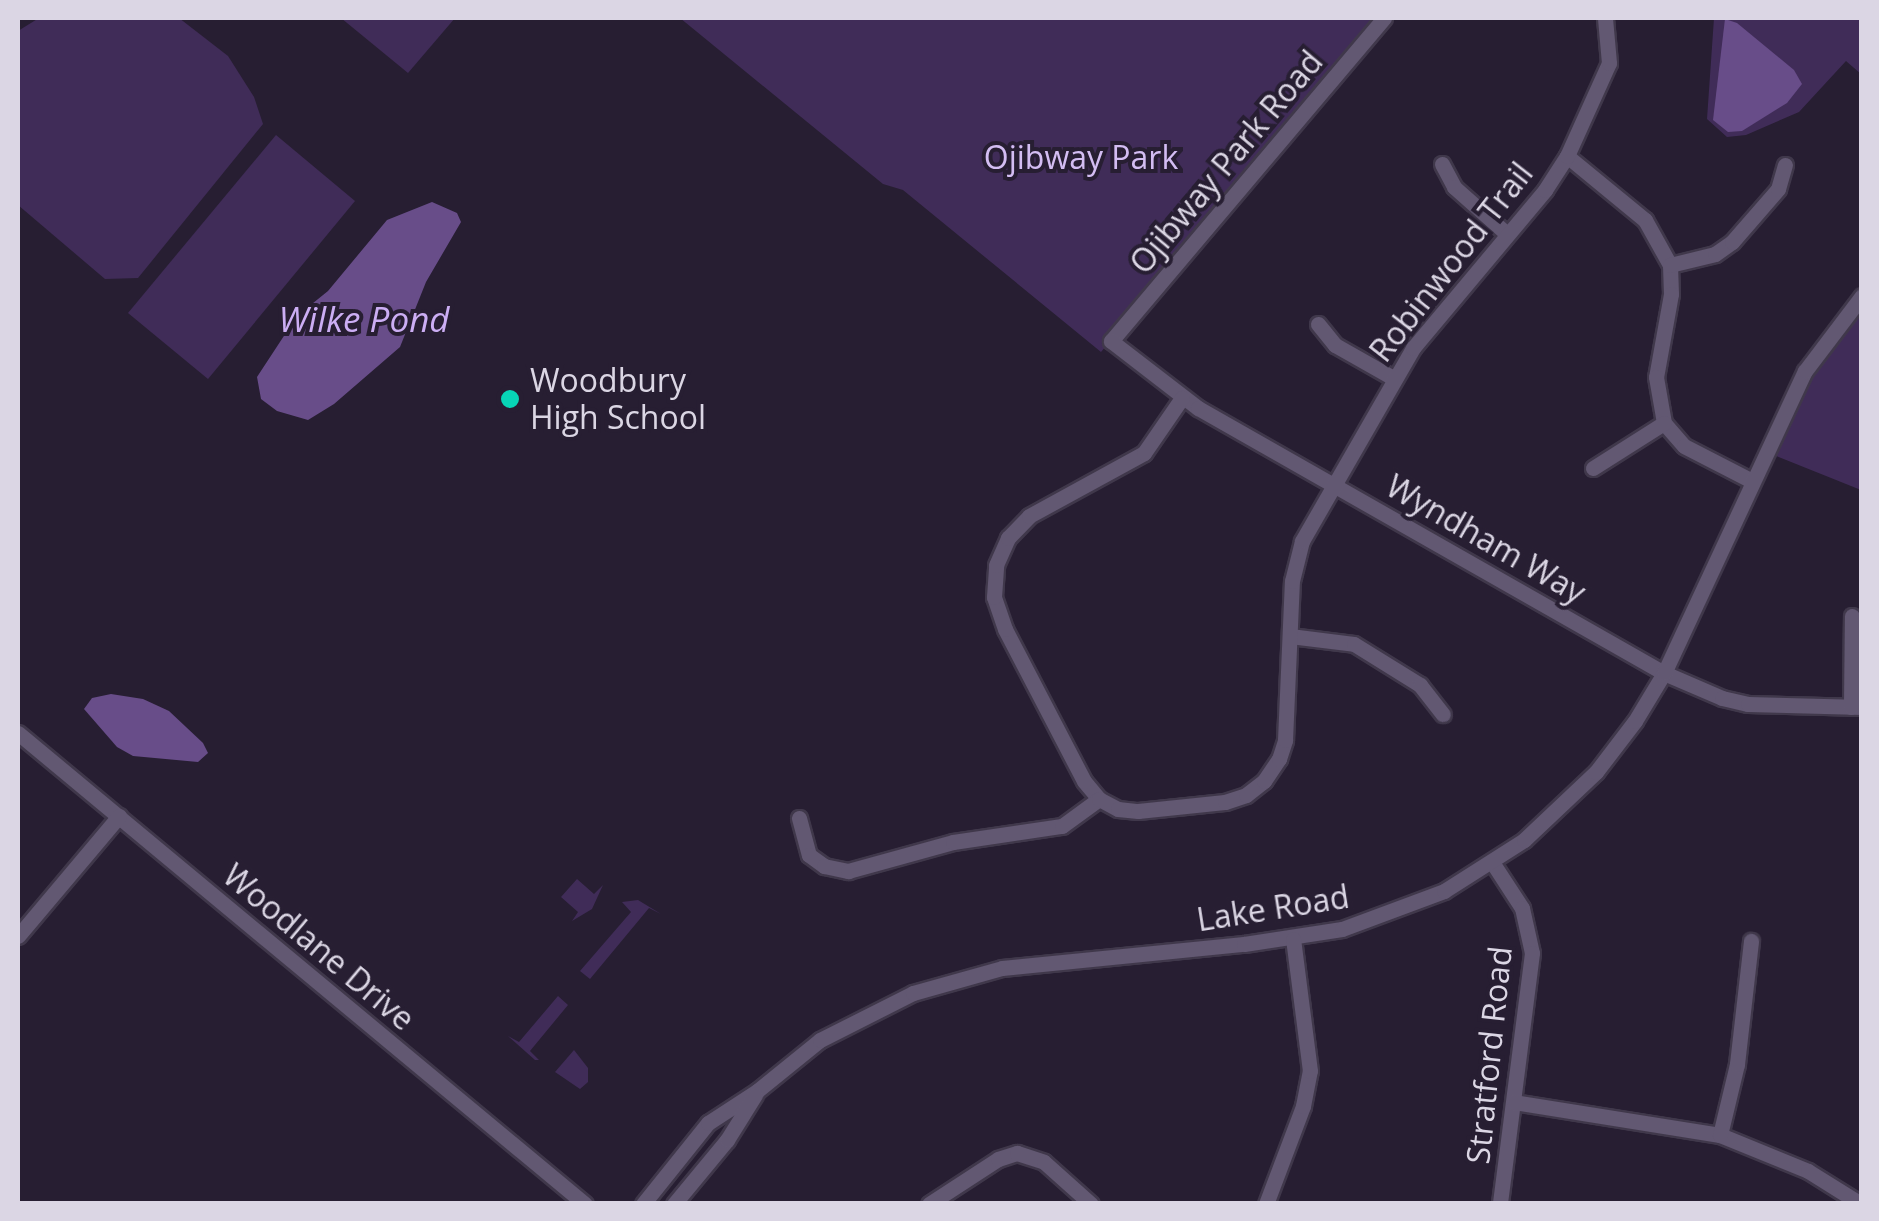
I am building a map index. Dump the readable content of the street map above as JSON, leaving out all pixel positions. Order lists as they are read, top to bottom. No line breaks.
{"streets":{"street":["Ojibway Park Road","Robinwood Trail","Wyndham Way","Lake Road","Woodlane Drive","Stratford Road"]},"crossings":[["Ojibway Park Road","Wyndham Way"],["Robinwood Trail","Wyndham Way"],["Wyndham Way","Lake Road"],["Lake Road","Stratford Road"]],"water":["Wilke Pond"],"parks":["Ojibway Park"],"places":["Woodbury High School"]}
